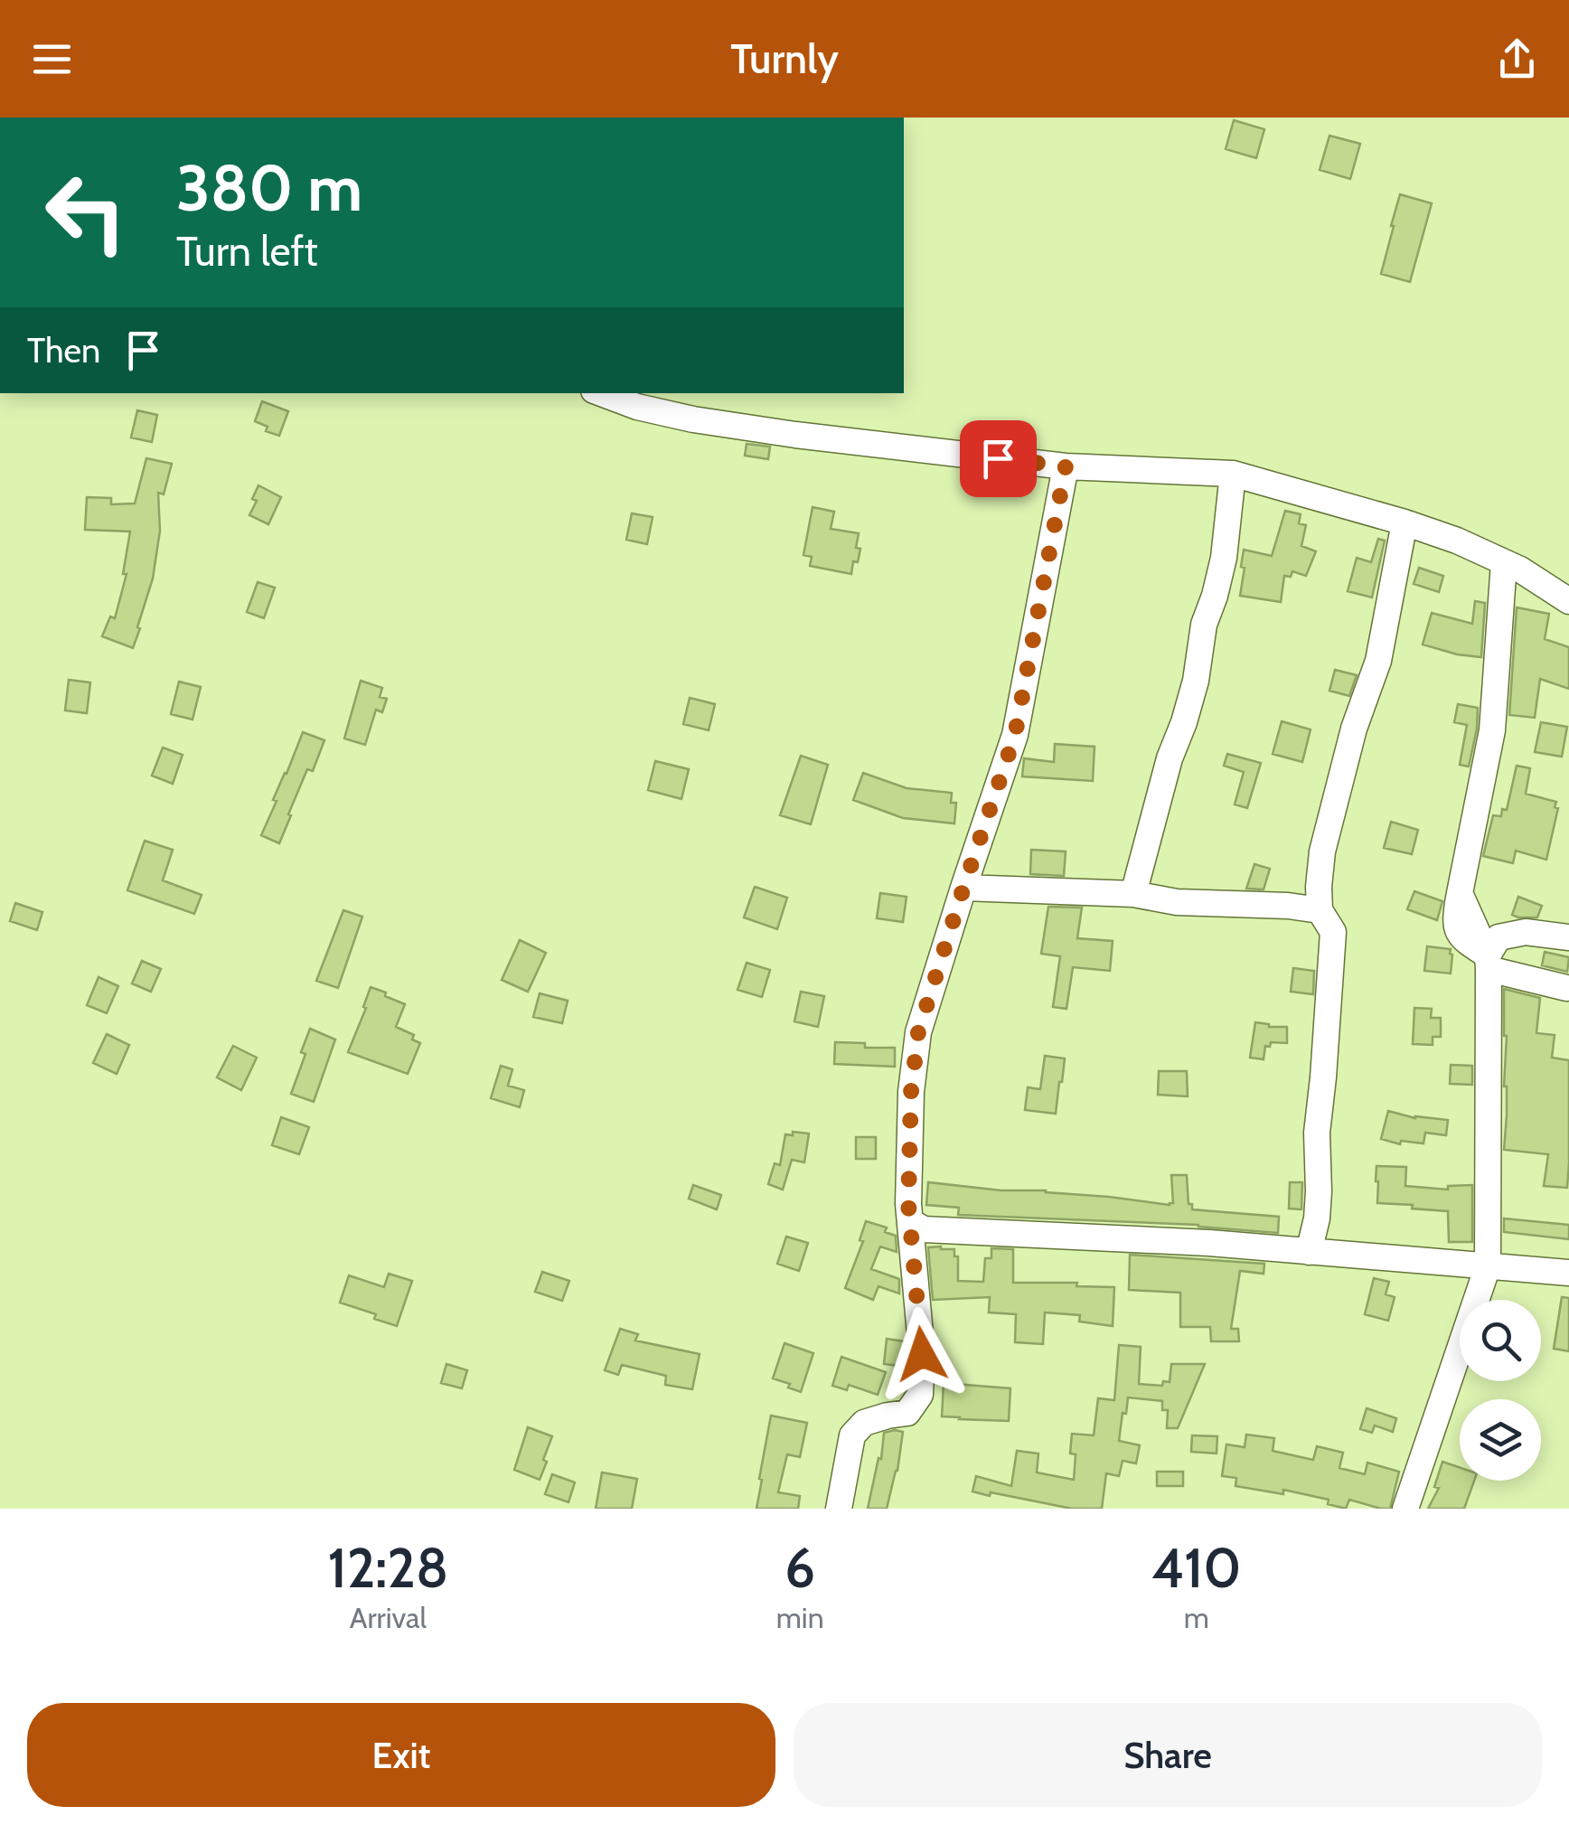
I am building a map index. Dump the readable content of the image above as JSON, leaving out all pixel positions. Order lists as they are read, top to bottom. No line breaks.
{"page":{"header":"Turnly","turn":["380 m","Turn left"],"then":"Then","eta":["12:28","Arrival","6","min","410","m"],"buttons":["Exit","Share"]}}
